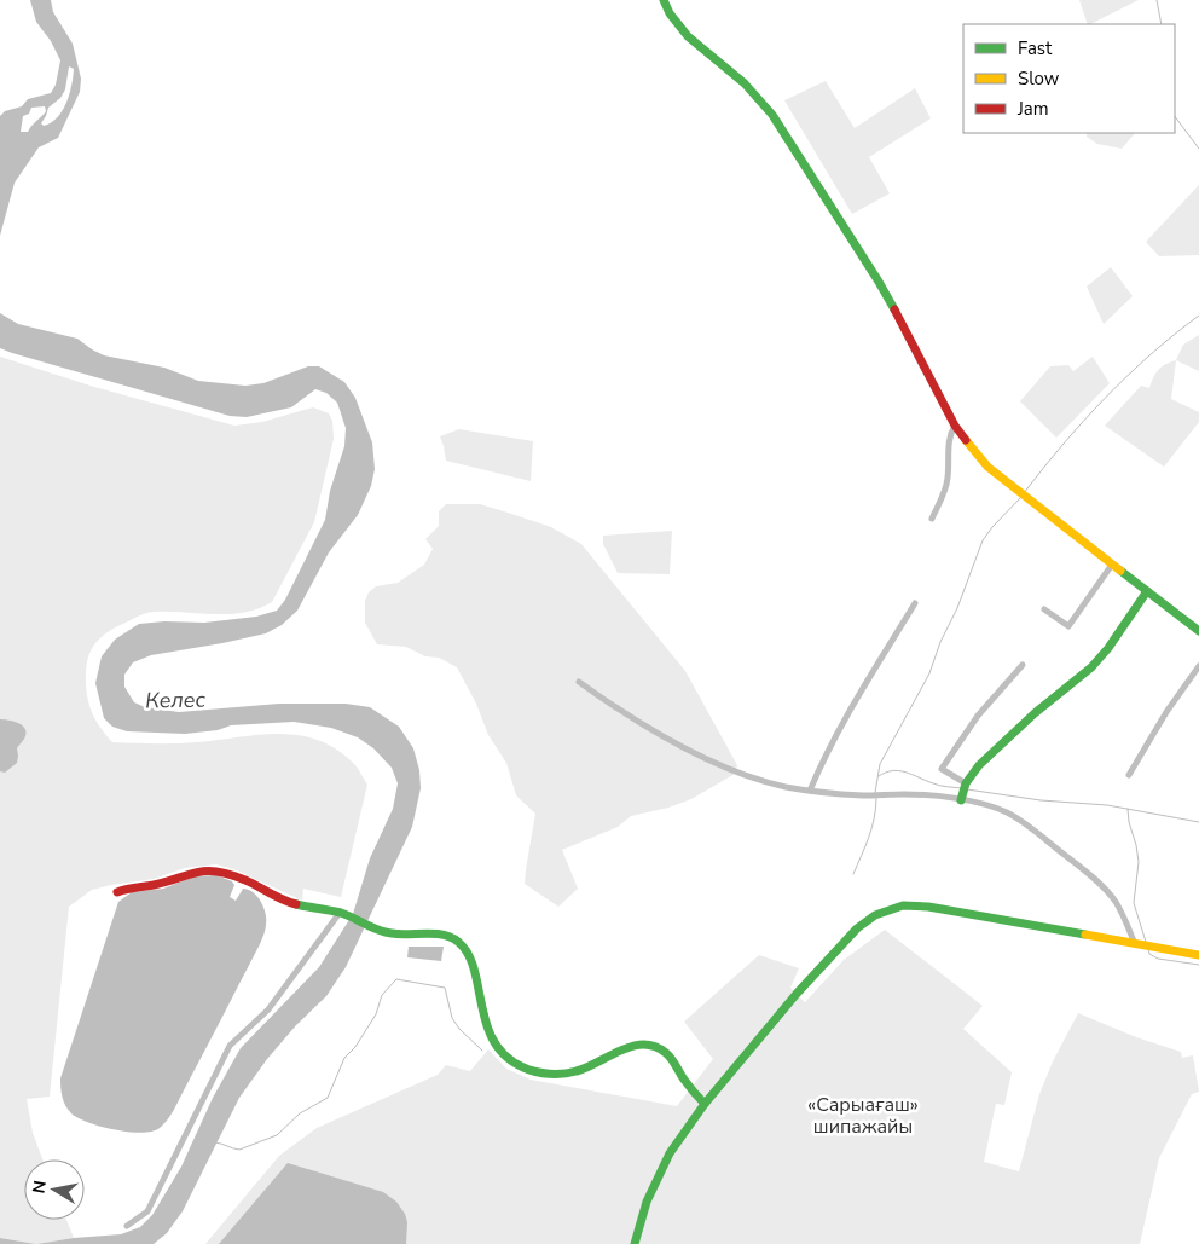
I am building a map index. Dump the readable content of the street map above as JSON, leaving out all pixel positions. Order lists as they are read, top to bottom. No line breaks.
{"water":["Келес"],"parks":["«Сарыағаш» шипажайы"],"legend":["Fast","Slow","Jam"],"north":"left"}
